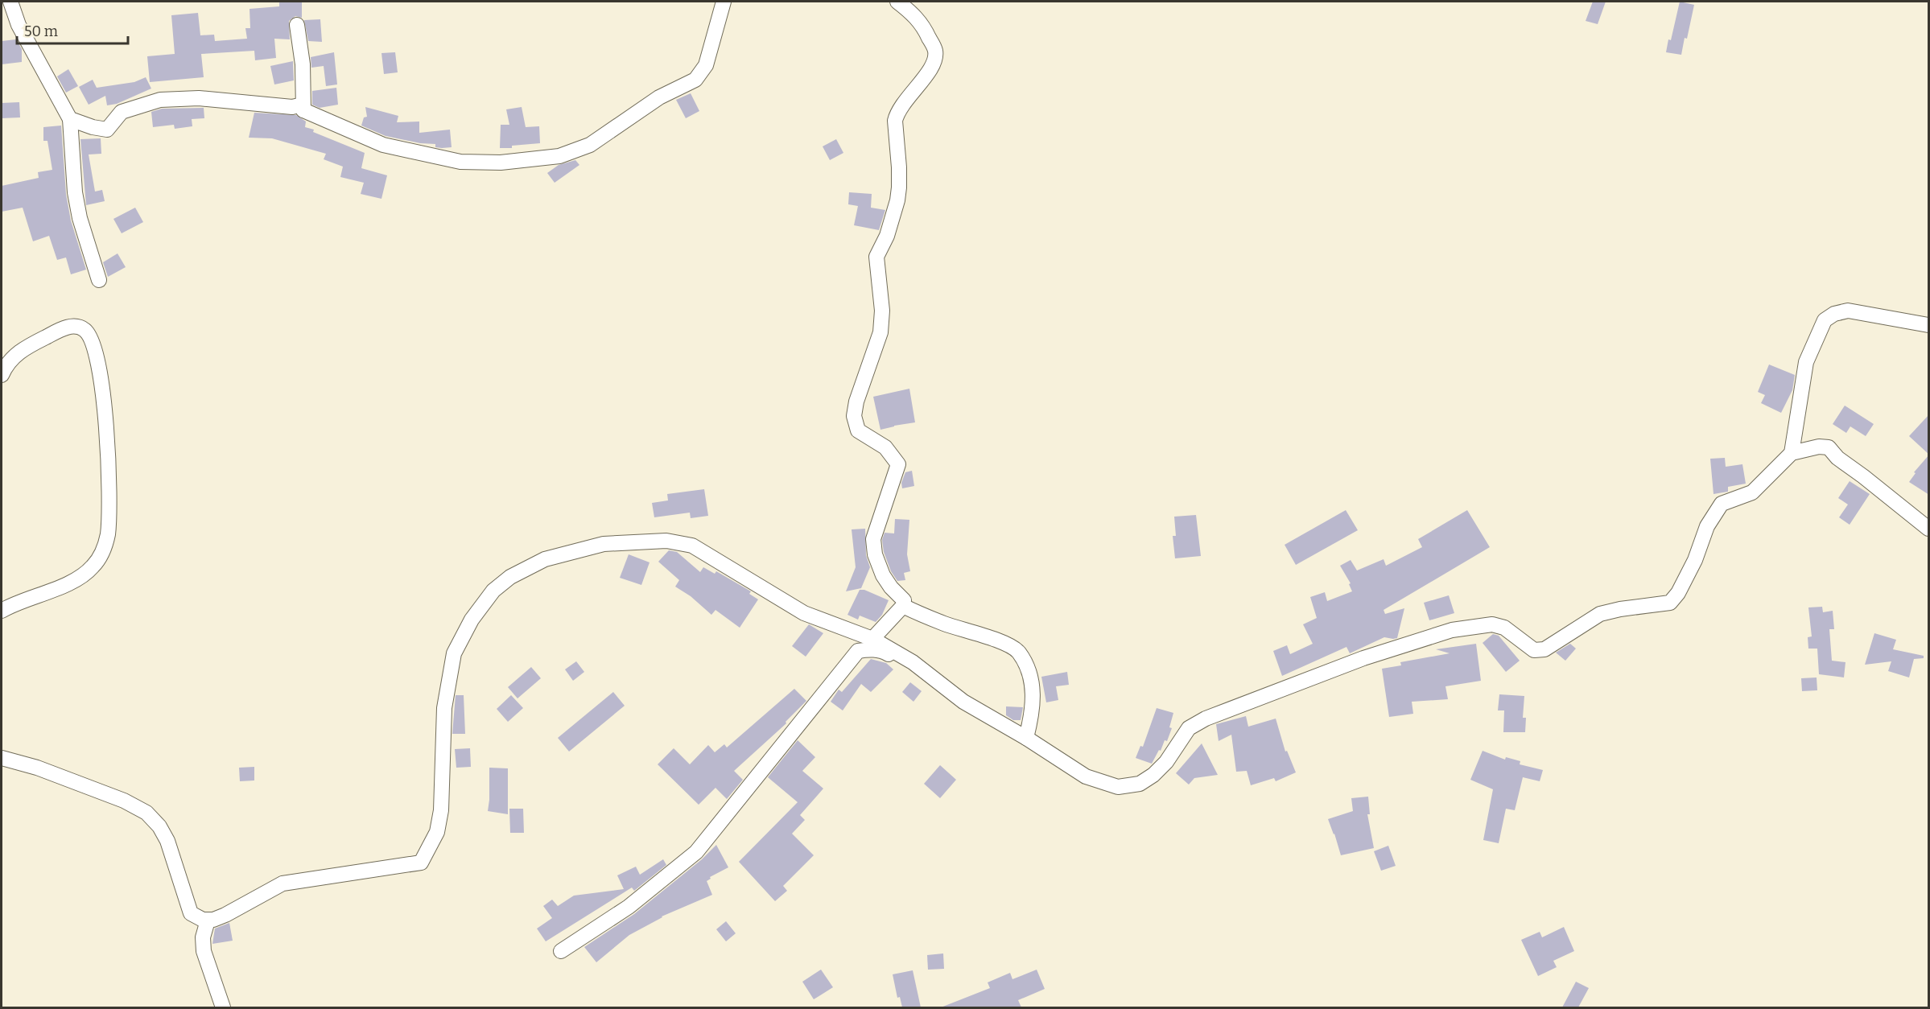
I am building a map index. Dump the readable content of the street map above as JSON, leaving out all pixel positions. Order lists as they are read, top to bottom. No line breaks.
{"scale_bar":"50 m"}
